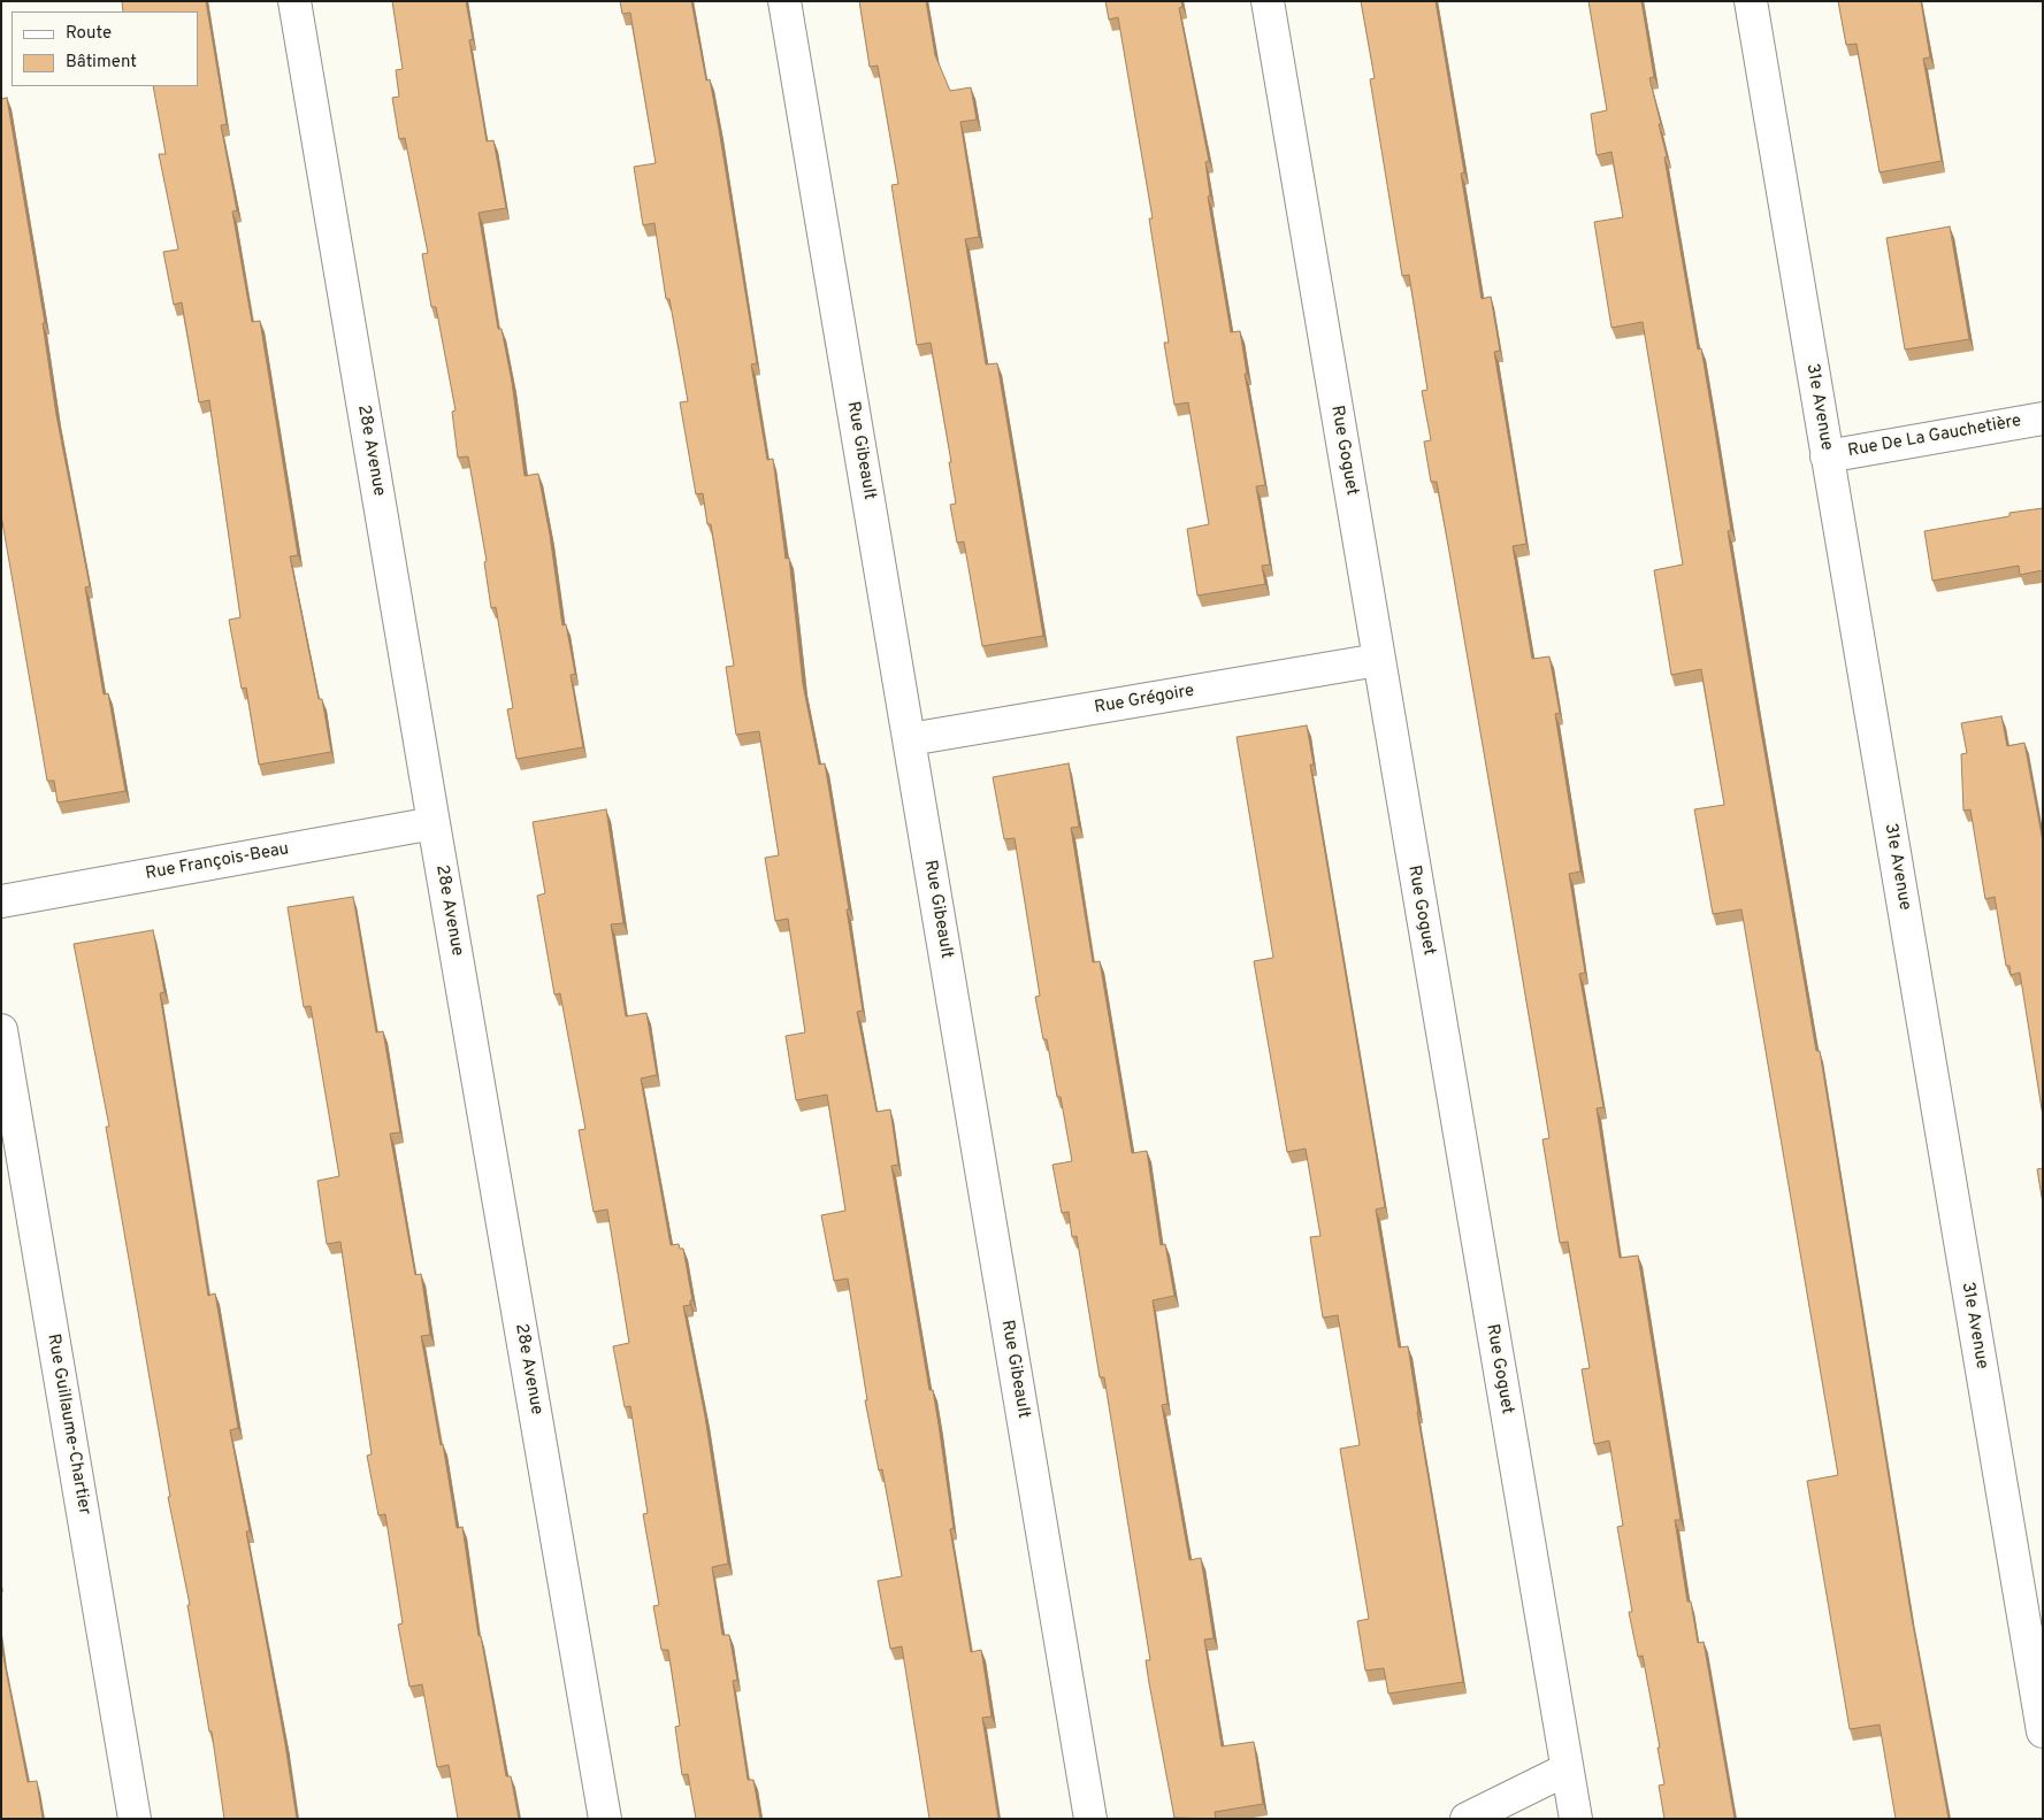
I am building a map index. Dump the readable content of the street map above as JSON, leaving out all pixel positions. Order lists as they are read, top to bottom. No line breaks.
{"streets":{"street":["31e Avenue","Rue De La Gauchetière","28e Avenue","Rue Gibeault","Rue Goguet","Rue Grégoire","Rue François-Beau","Rue Guillaume-Chartier"]},"crossings":[["31e Avenue","Rue De La Gauchetière"],["28e Avenue","Rue François-Beau"],["Rue Gibeault","Rue Grégoire"],["Rue Goguet","Rue Grégoire"]],"legend":["Route","Bâtiment"]}
